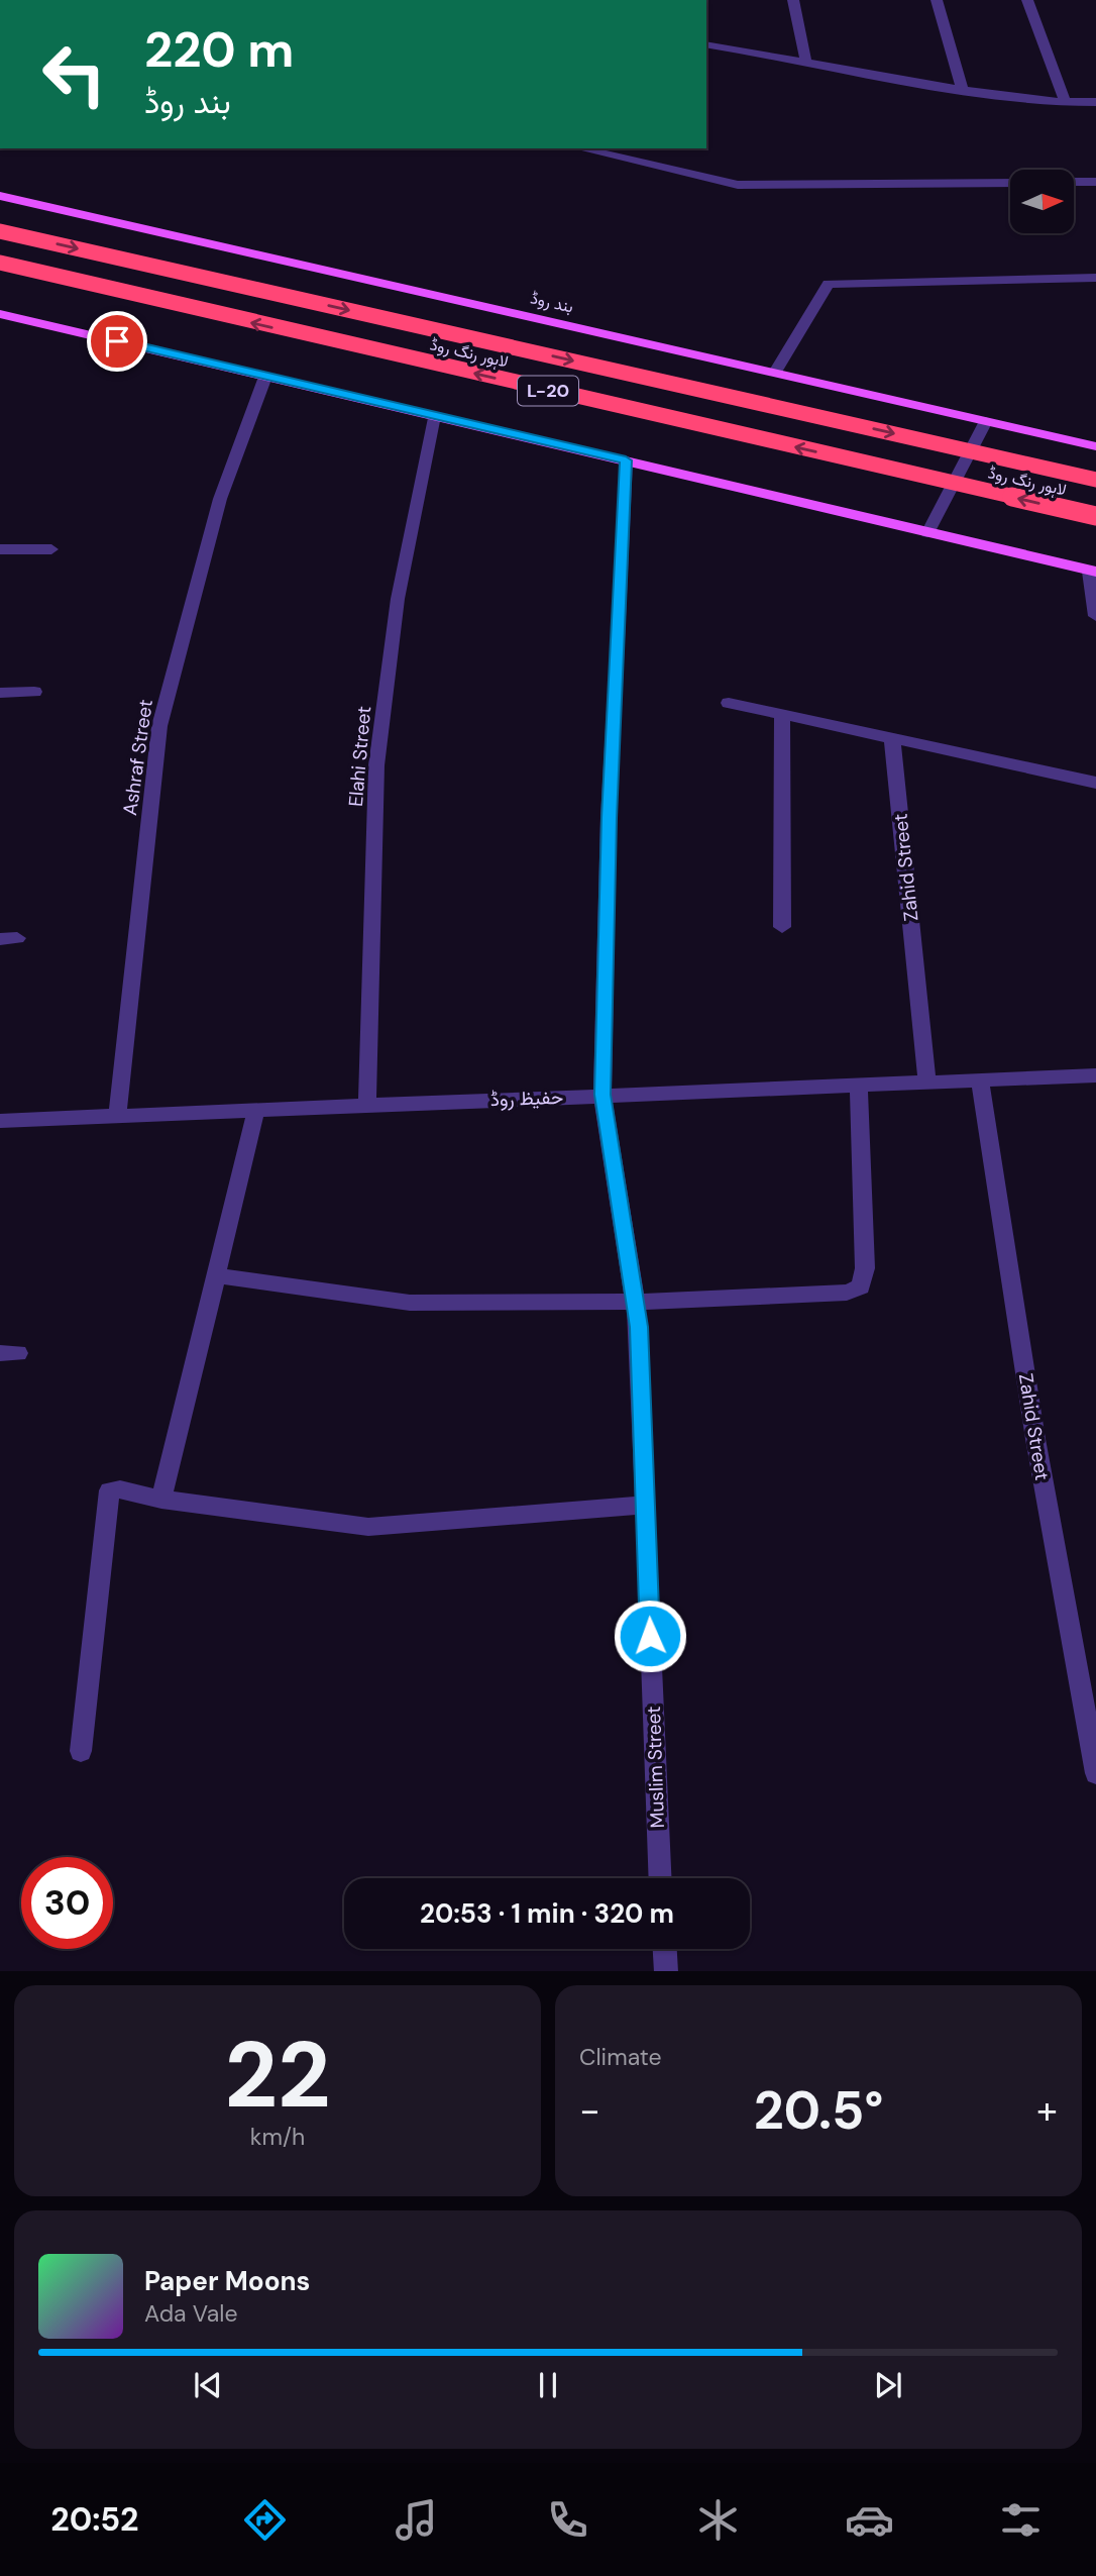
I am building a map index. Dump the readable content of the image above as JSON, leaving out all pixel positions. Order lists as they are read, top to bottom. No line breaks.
{"streets":{"highway":["لاہور رنگ روڈ","L-20"],"main road":["بند روڈ"],"street":["Elahi Street","Ashraf Street","Zahid Street","حفیظ روڈ","Muslim Street"]},"crossings":[["Elahi Street","حفیظ روڈ"],["Ashraf Street","حفیظ روڈ"],["Zahid Street","حفیظ روڈ"],["حفیظ روڈ","Muslim Street"]],"north":"right","page":{"turn":["220 m","بند روڈ"],"limit":"30","trip":"20:53 · 1 min · 320 m","tile":[["22","km/h"],"Climate"],"heat":["−","20.5°","+"],"song":["Paper Moons","Ada Vale"],"tabs":"20:52"}}
